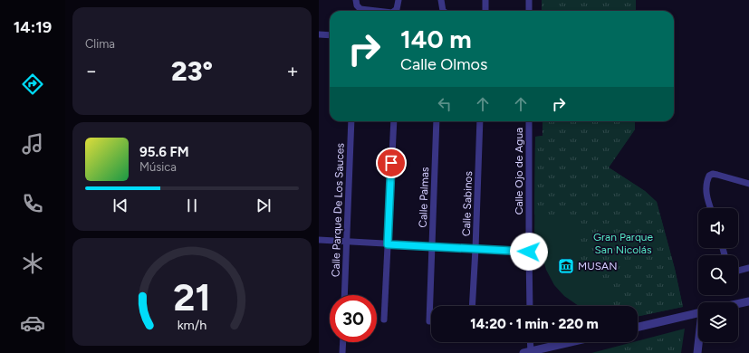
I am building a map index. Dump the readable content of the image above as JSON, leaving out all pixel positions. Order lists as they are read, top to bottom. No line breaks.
{"streets":{"street":["Calle Ojo de Agua","Calle Palmas","Calle Sabinos","Calle Parque De Los Sauces"]},"parks":["Gran Parque San Nicolás"],"places":{"museum":["MUSAN"]},"page":{"tabs":"14:19","tile":"Clima","turn":["140 m","Calle Olmos"],"heat":["−","23°","+"],"song":["95.6 FM","Música"],"limit":"30","trip":"14:20 · 1 min · 220 m","gauge":["21","km/h"]}}
